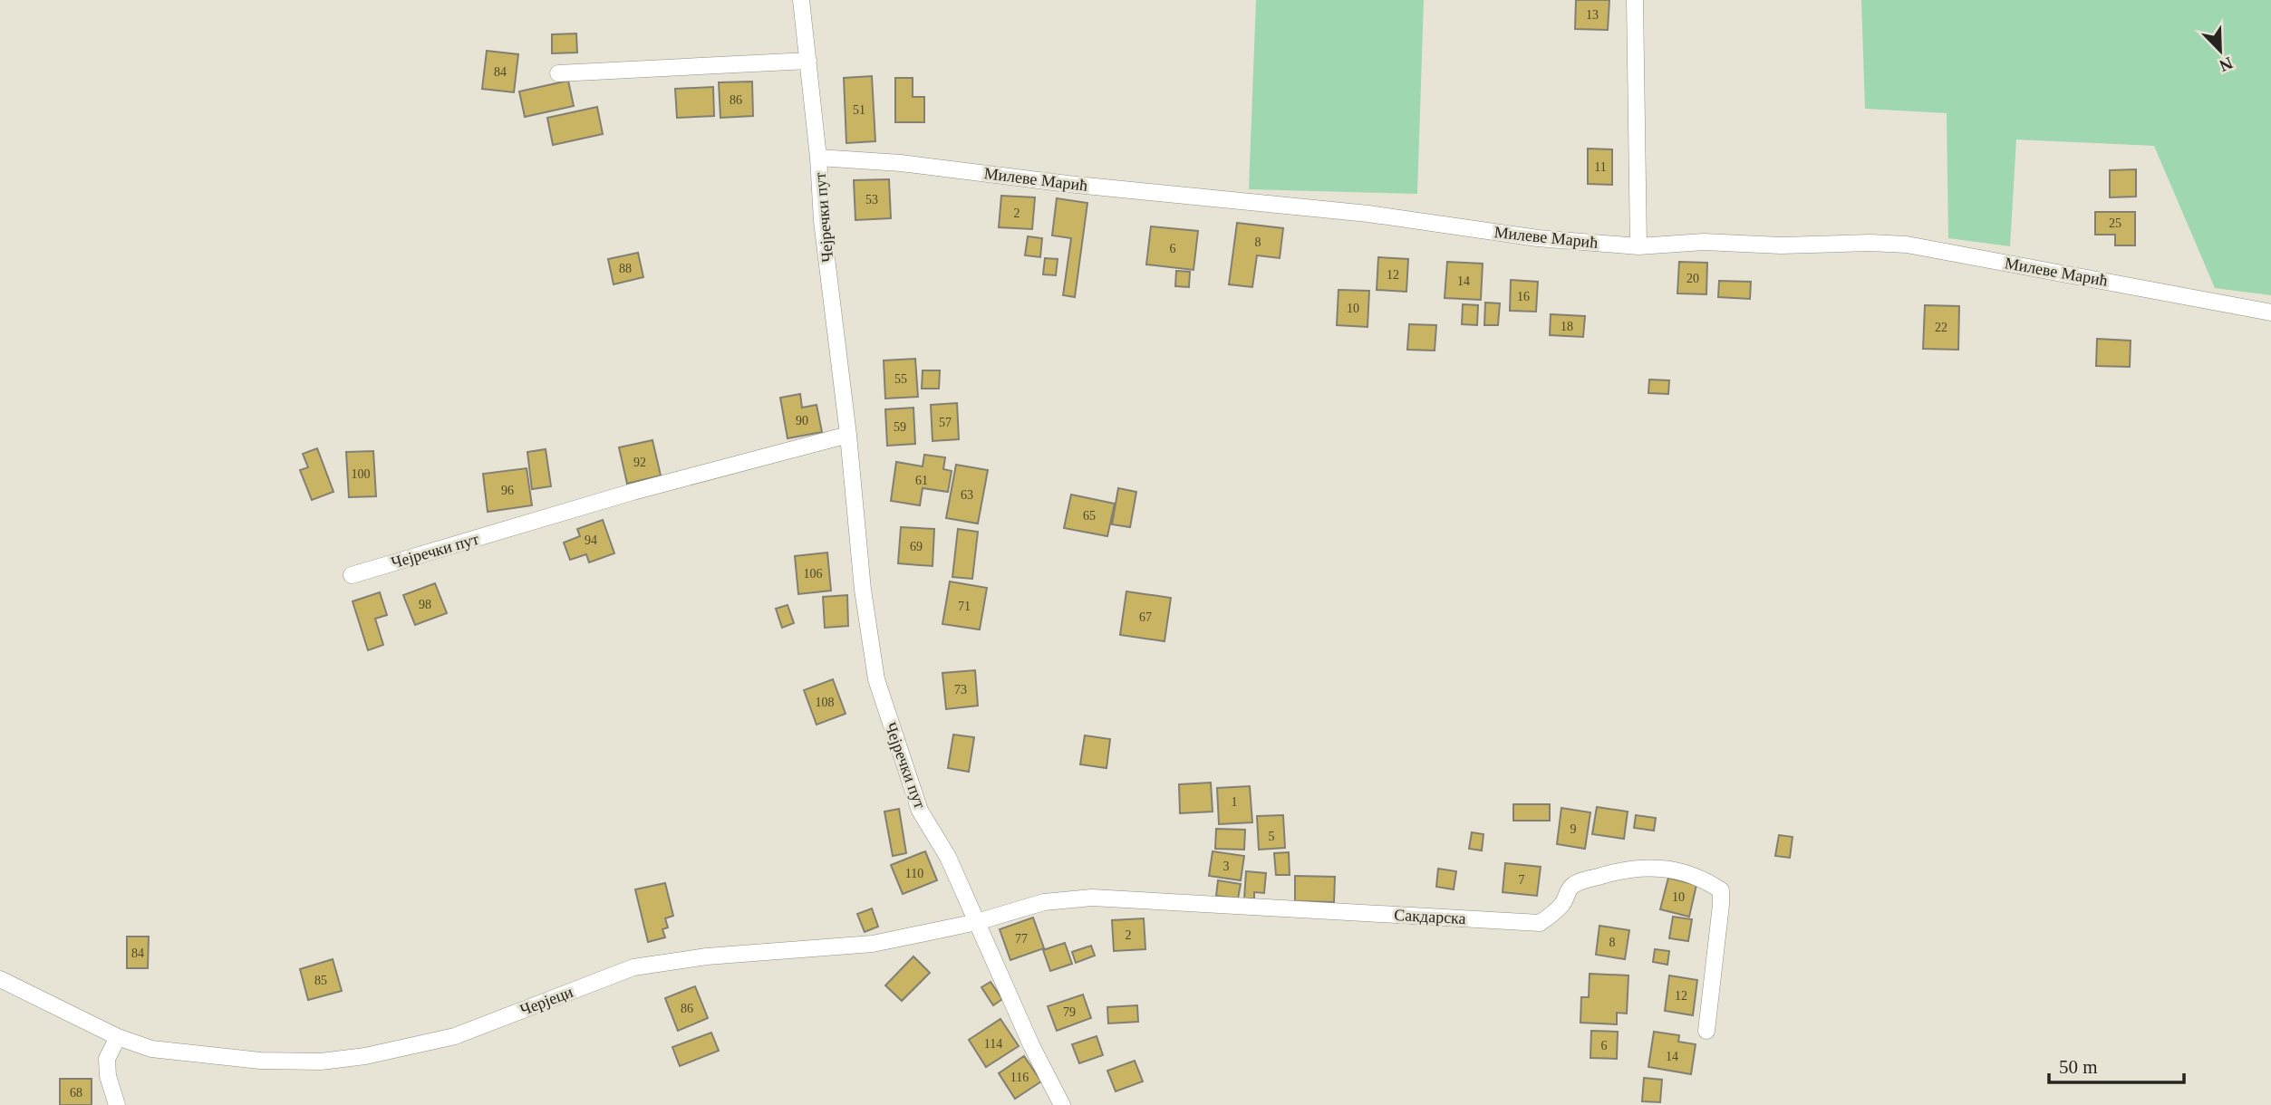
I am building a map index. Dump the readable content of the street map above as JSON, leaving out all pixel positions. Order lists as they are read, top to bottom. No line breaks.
{"streets":{"street":["Милеве Мaрић","Чејречки пут","Сакдарска","Черјеци"]},"crossings":[["Милеве Мaрић","Чејречки пут"],["Чејречки пут","Сакдарска"],["Чејречки пут","Черјеци"],["Сакдарска","Черјеци"]],"house_numbers":["13","84","86","51","11","53","2","25","8","6","88","12","20","14","16","10","18","22","55","90","57","59","92","100","61","96","63","65","94","69","106","98","71","67","73","108","1","9","5","3","110","7","10","2","77","8","84","85","12","86","79","114","6","14","116","68"],"scale_bar":"50 m","north":"bottom right"}
